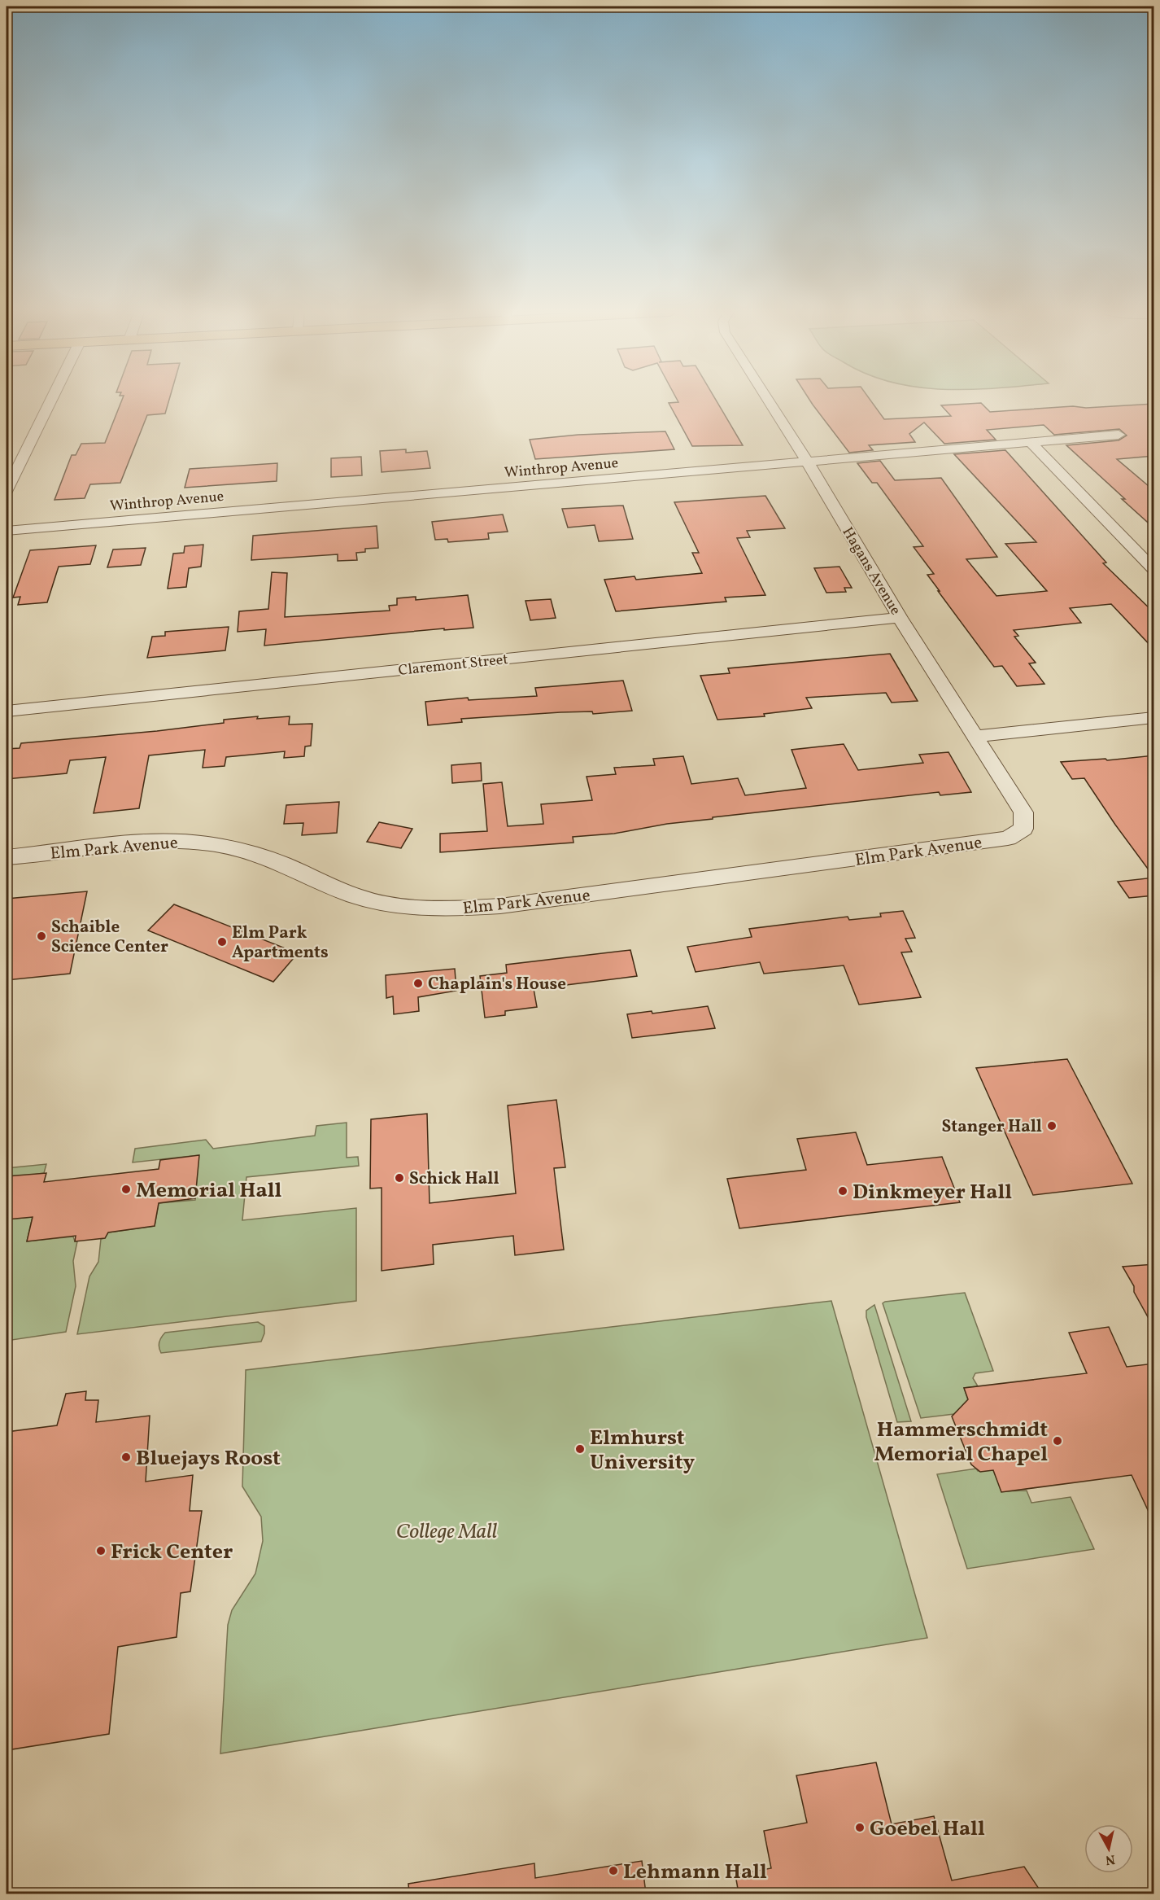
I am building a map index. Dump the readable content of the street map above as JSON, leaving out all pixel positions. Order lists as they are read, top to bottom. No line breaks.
{"streets":{"street":["Winthrop Avenue","Hagans Avenue","Claremont Street","Elm Park Avenue"]},"crossings":[["Winthrop Avenue","Hagans Avenue"],["Hagans Avenue","Claremont Street"],["Hagans Avenue","Elm Park Avenue"]],"parks":["College Mall"],"places":["Schaible Science Center","Elm Park Apartments","Chaplain's House","Stanger Hall","Schick Hall","Memorial Hall","Dinkmeyer Hall","Hammerschmidt Memorial Chapel","Elmhurst University","Bluejays Roost","Frick Center","Goebel Hall","Lehmann Hall"],"north":"bottom"}
